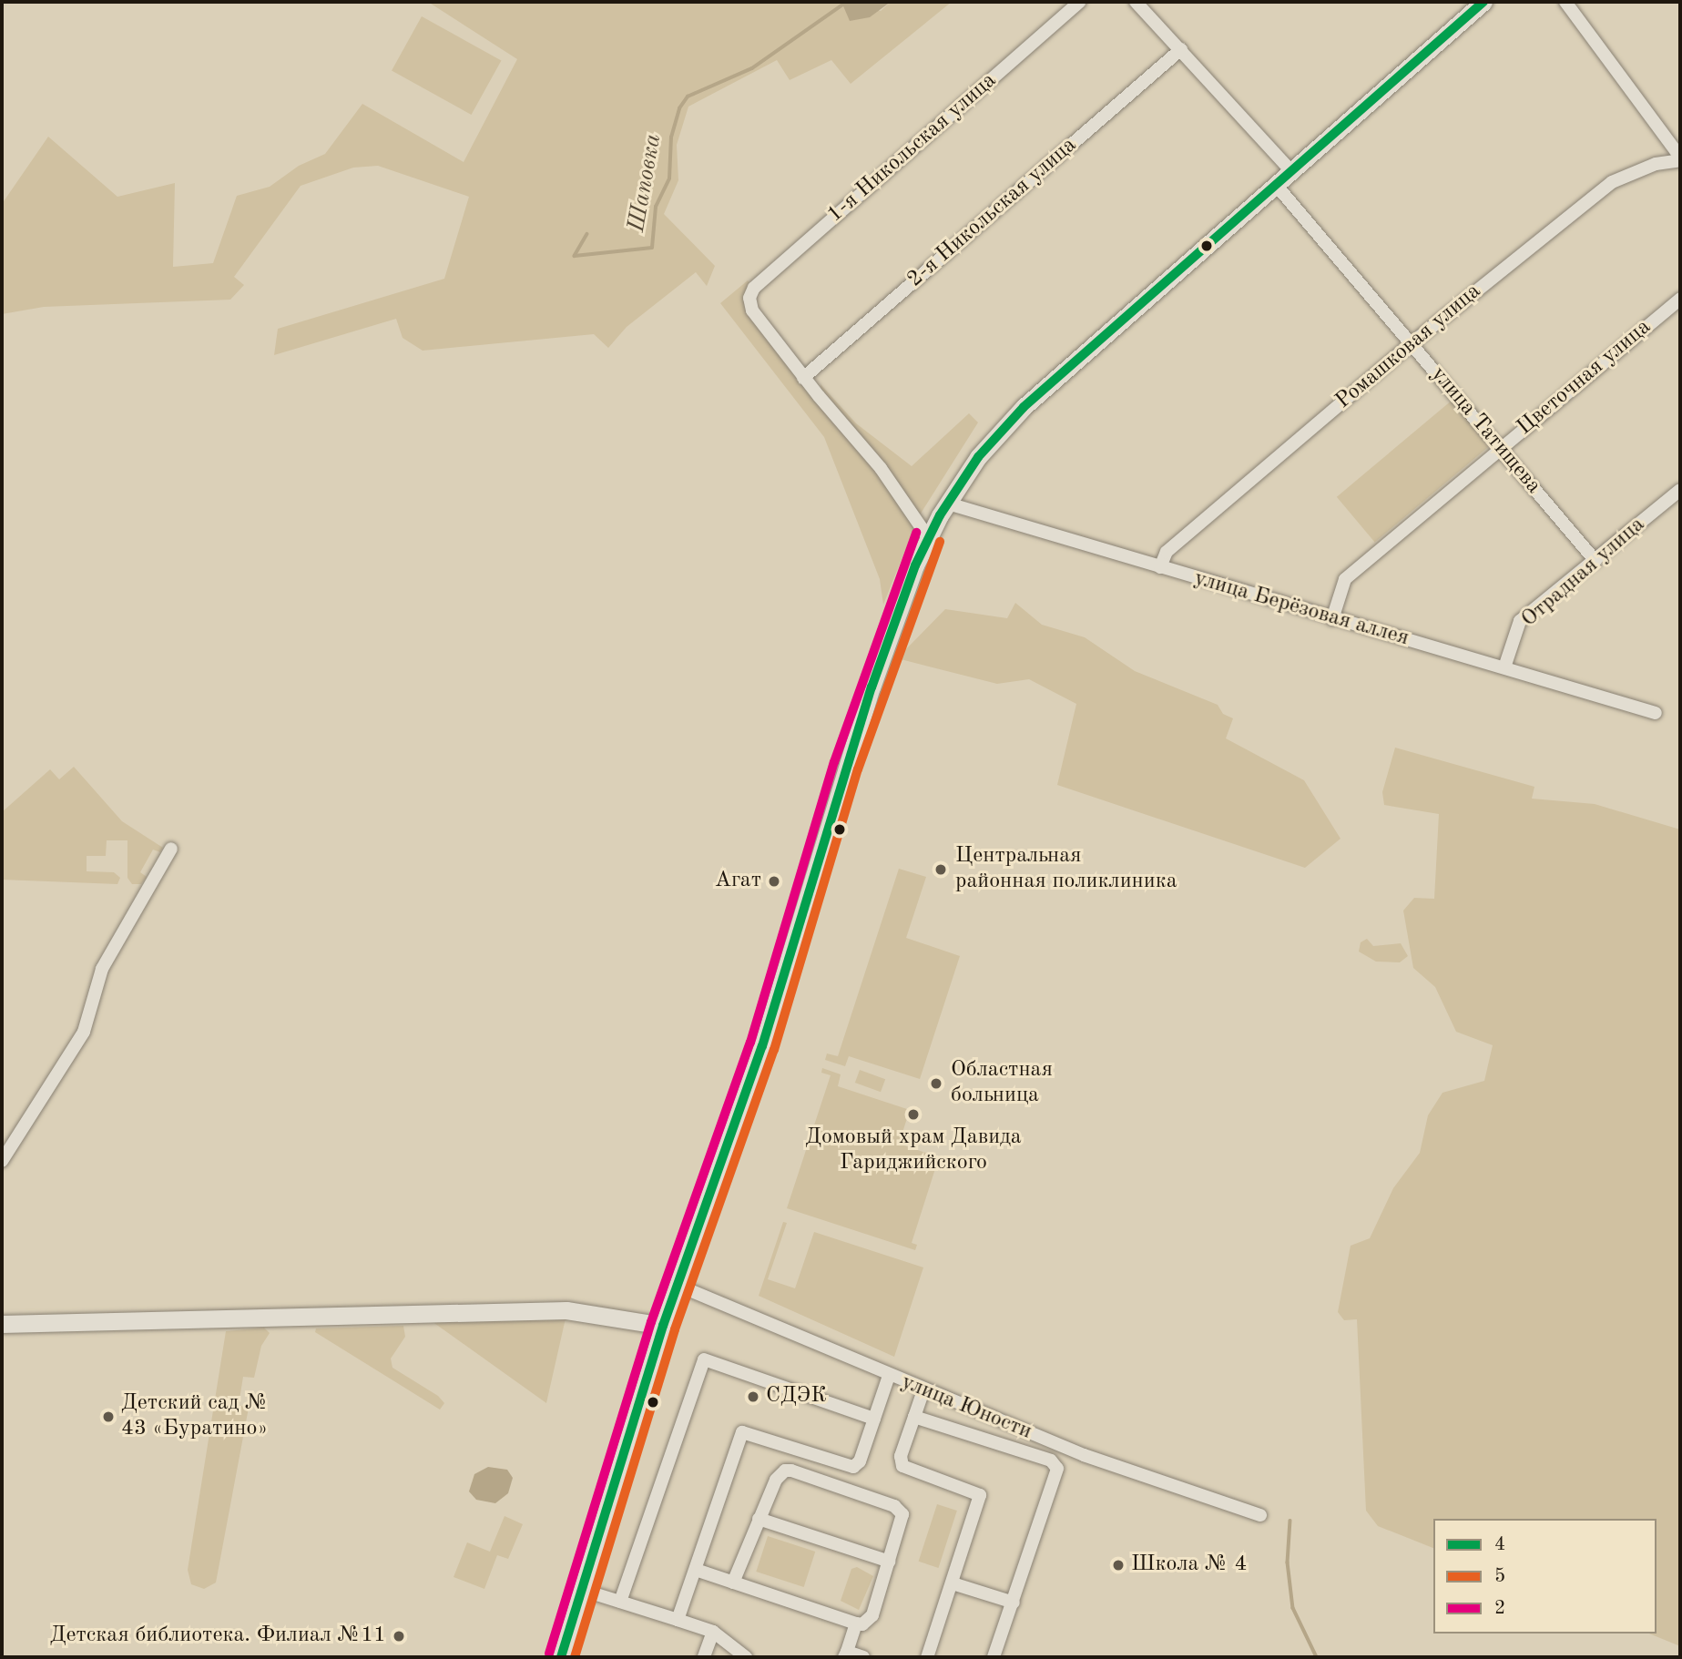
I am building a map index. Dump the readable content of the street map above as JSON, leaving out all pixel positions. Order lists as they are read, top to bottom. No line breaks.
{"streets":{"street":["1-я Никольская улица","2-я Никольская улица","Ромашковая улица","Цветочная улица","улица Татищева","Отрадная улица","улица Берёзовая аллея","улица Юности"]},"crossings":[["1-я Никольская улица","2-я Никольская улица"],["Ромашковая улица","улица Татищева"],["Ромашковая улица","улица Берёзовая аллея"],["Цветочная улица","улица Татищева"],["Цветочная улица","улица Берёзовая аллея"],["улица Татищева","Отрадная улица"],["Отрадная улица","улица Берёзовая аллея"]],"water":["Шаповка"],"places":["Центральная районная поликлиника","Агат","Областная больница","Домовый храм Давида Гариджийского","СДЭК","Детский сад № 43 «Буратино»","Школа № 4","Детская библиотека. Филиал №11"],"lines":["transit line 4","transit line 2","transit line 5"],"legend":["4","5","2"]}
